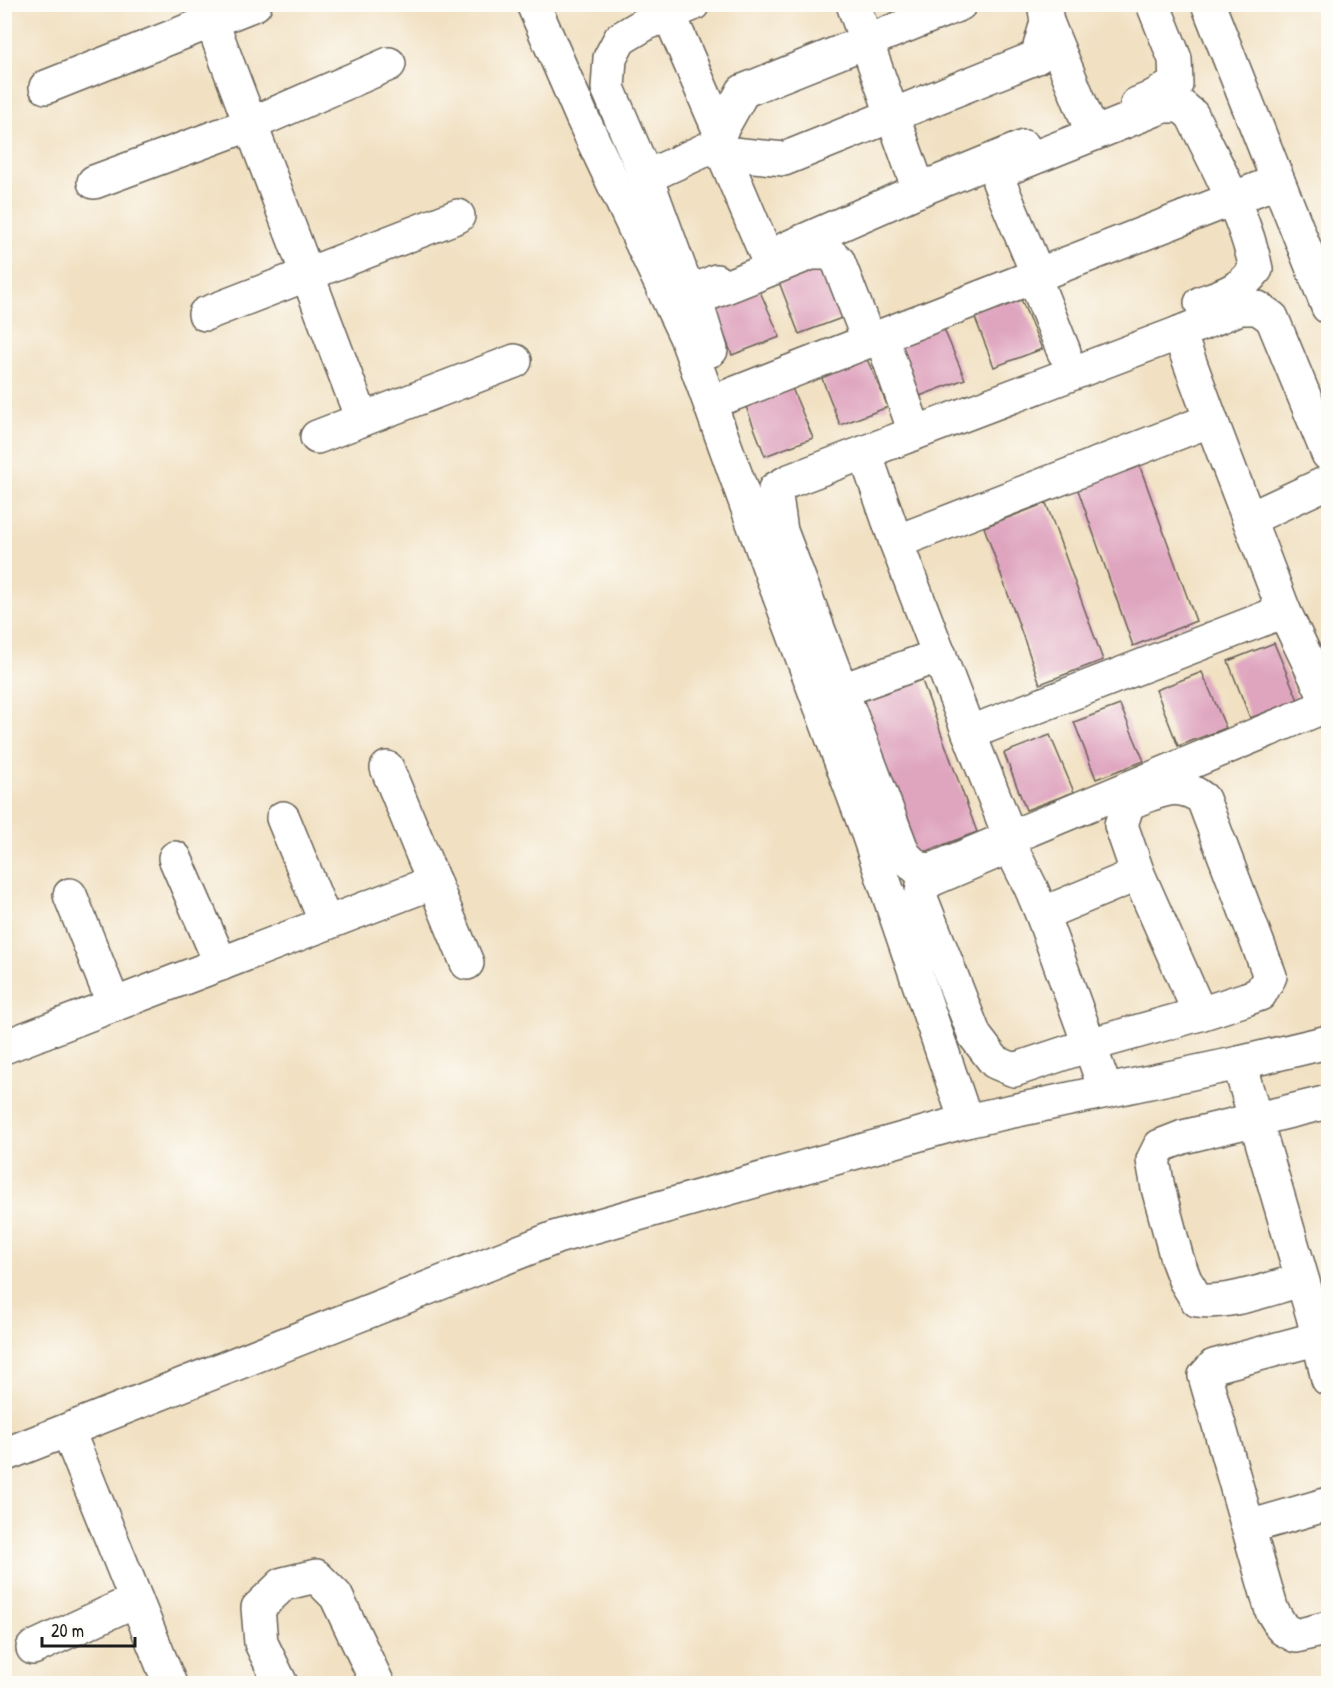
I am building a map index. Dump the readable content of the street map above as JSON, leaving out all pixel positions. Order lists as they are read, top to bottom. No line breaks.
{"scale_bar":"20 m"}
